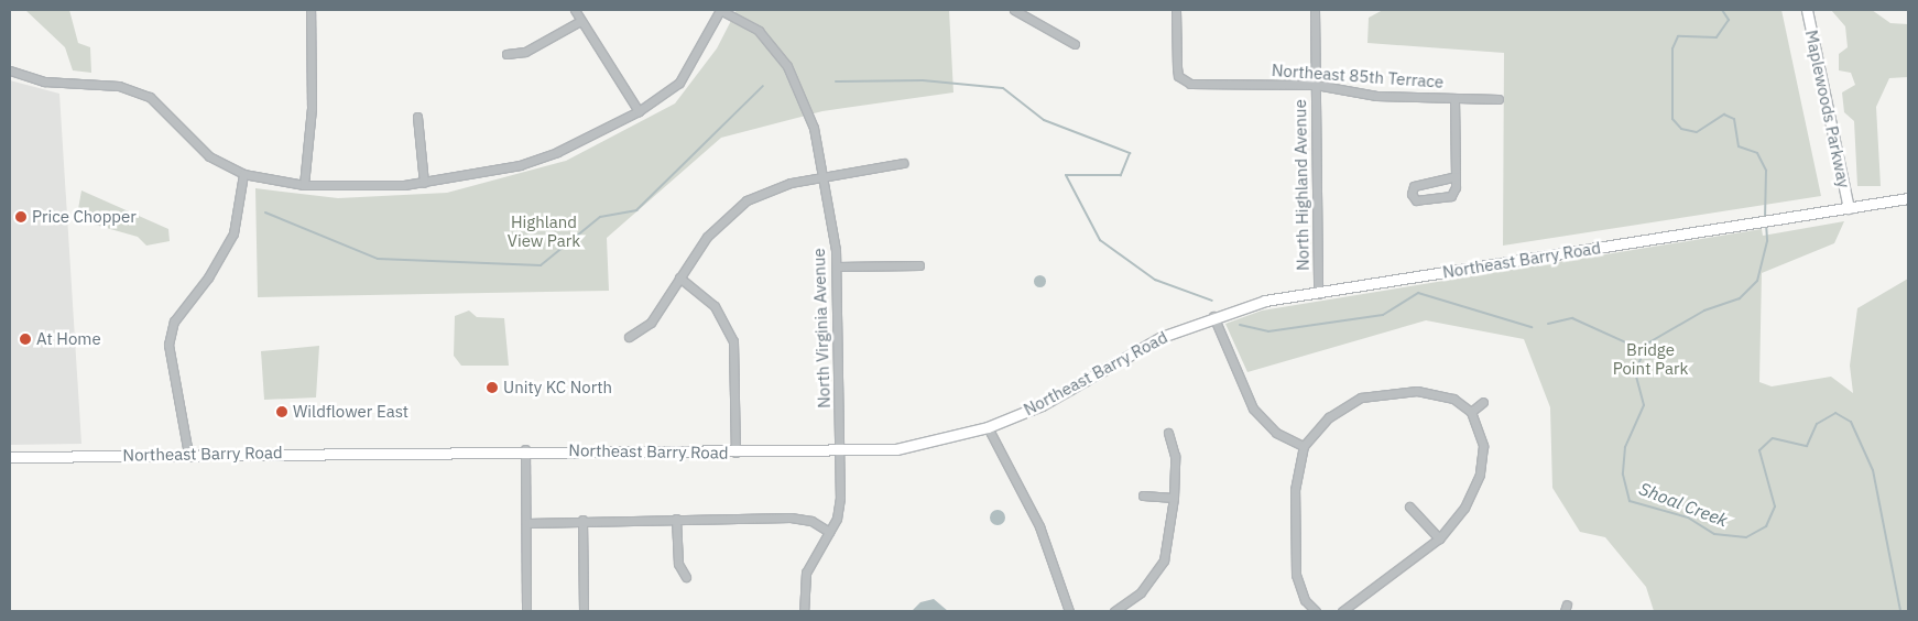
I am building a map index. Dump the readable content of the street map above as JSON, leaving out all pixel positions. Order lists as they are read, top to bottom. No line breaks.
{"streets":{"main road":["Maplewoods Parkway","Northeast Barry Road"],"street":["Northeast 85th Terrace","North Highland Avenue","North Virginia Avenue"]},"crossings":[["Northeast 85th Terrace","North Highland Avenue"],["Maplewoods Parkway","Northeast Barry Road"],["North Highland Avenue","Northeast Barry Road"],["Northeast Barry Road","North Virginia Avenue"]],"water":["Shoal Creek"],"parks":["Highland View Park","Bridge Point Park"],"places":["Price Chopper","At Home","Unity KC North","Wildflower East"]}
